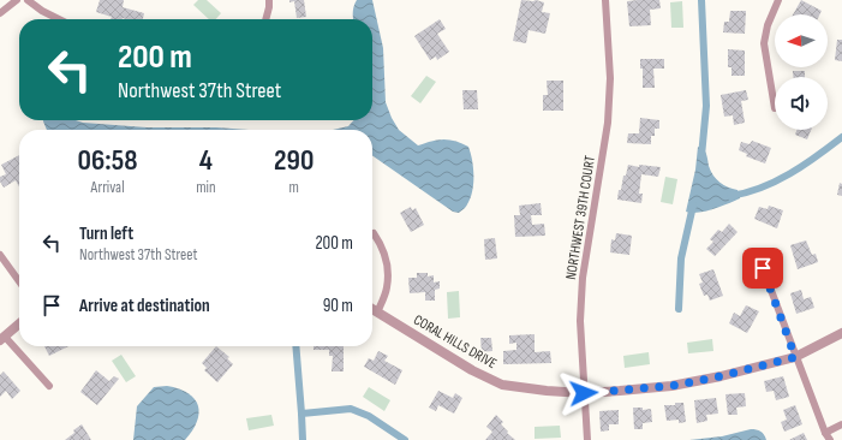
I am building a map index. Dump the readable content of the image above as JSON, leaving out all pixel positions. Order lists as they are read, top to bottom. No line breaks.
{"streets":{"street":["NORTHWEST 39TH COURT","CORAL HILLS DRIVE"]},"crossings":[["NORTHWEST 39TH COURT","CORAL HILLS DRIVE"]],"north":"left","page":{"turn":["200 m","Northwest 37th Street"],"eta":["06:58","Arrival","4","min","290","m"],"list":[{"name":"Turn left","note":"Northwest 37th Street","value":"200 m"},{"name":"Arrive at destination","value":"90 m"}]}}
